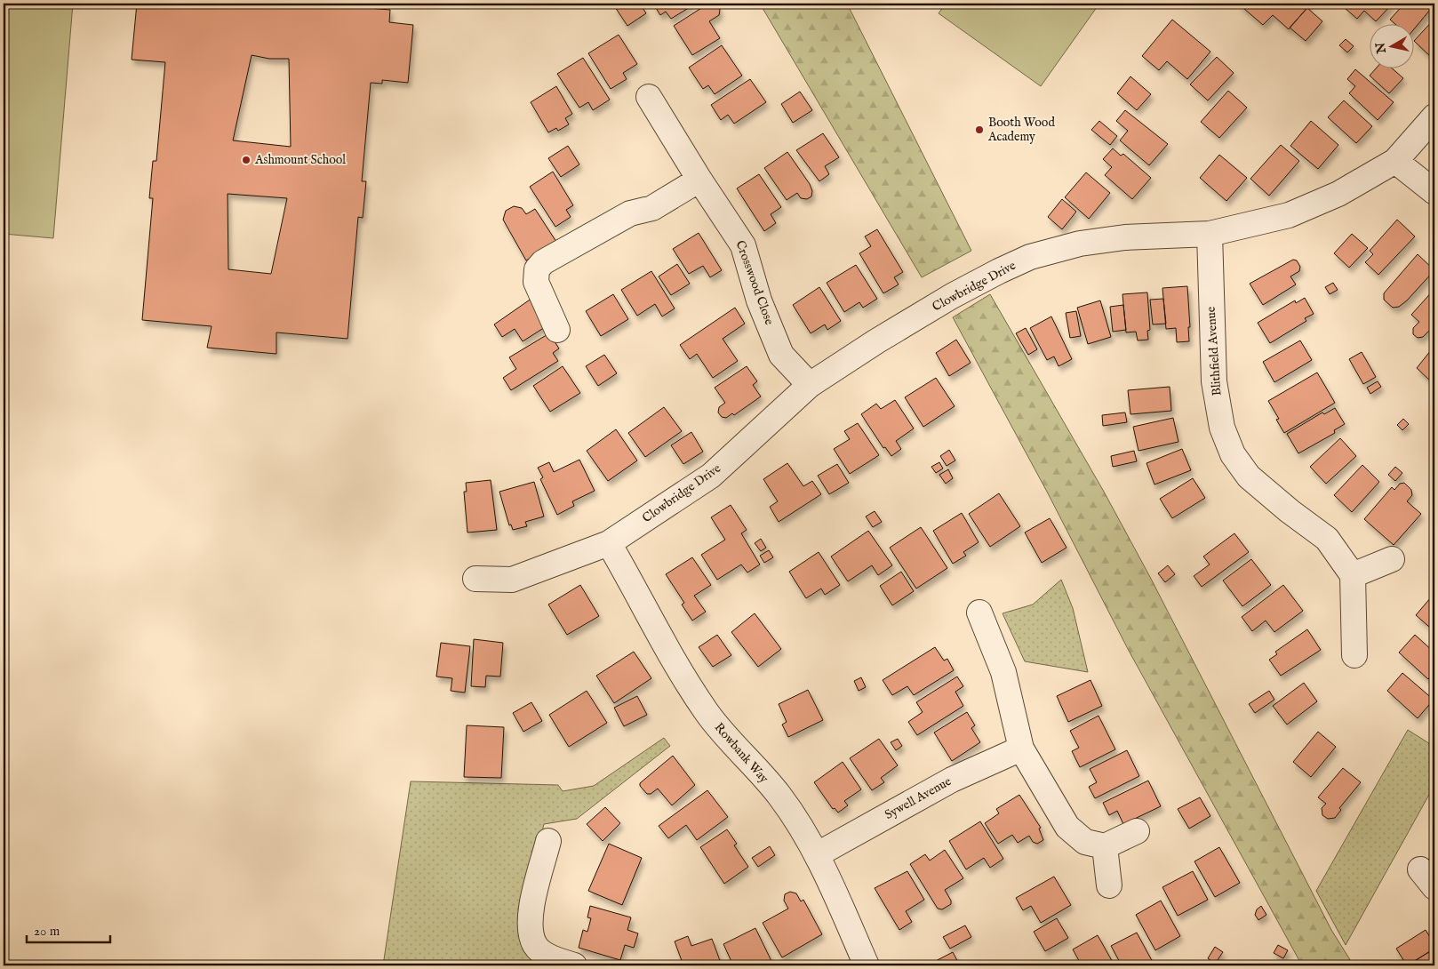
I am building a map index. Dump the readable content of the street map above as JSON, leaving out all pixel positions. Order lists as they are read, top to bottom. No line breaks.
{"streets":{"street":["Crosswood Close","Clowbridge Drive","Blithfield Avenue","Rowbank Way","Sywell Avenue"]},"crossings":[["Crosswood Close","Clowbridge Drive"],["Clowbridge Drive","Blithfield Avenue"],["Clowbridge Drive","Rowbank Way"],["Rowbank Way","Sywell Avenue"]],"places":["Booth Wood Academy","Ashmount School"],"scale_bar":"20 m","north":"left"}
